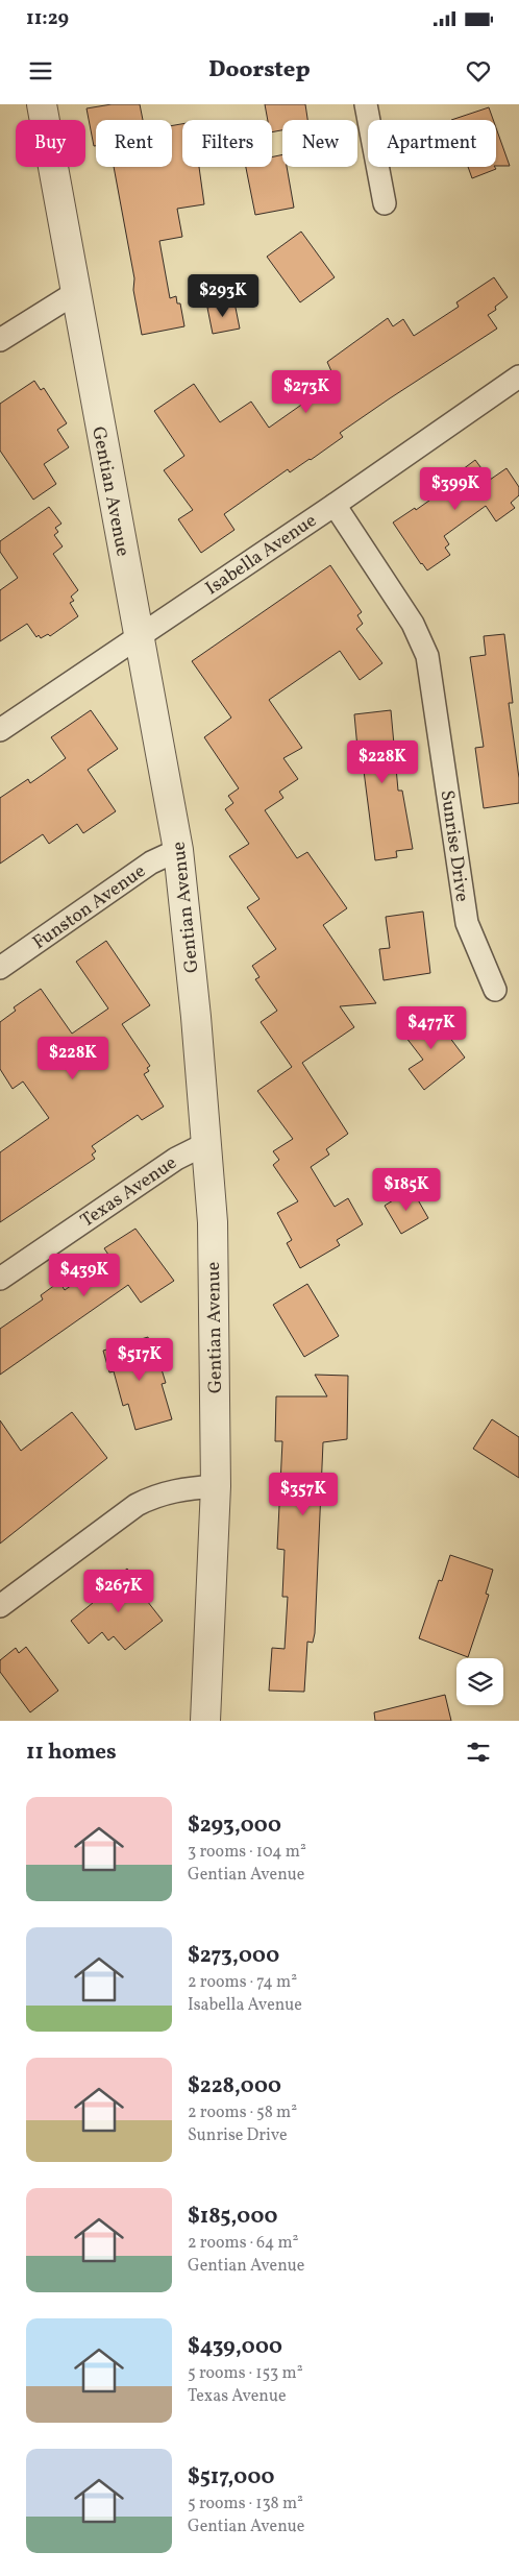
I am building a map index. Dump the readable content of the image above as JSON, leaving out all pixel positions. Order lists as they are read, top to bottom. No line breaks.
{"streets":{"street":["Gentian Avenue","Isabella Avenue","Sunrise Drive","Funston Avenue","Texas Avenue"]},"crossings":[["Gentian Avenue","Isabella Avenue"],["Gentian Avenue","Funston Avenue"],["Gentian Avenue","Texas Avenue"],["Isabella Avenue","Sunrise Drive"]],"page":{"status":"11:29","header":"Doorstep","chip":["Buy","Rent","Filters","New","Apartment"],"price":["$293K","$273K","$399K","$228K","$477K","$228K","$185K","$439K","$517K","$357K","$267K"],"heading":"11 homes","list":[{"name":"$293,000","note":"3 rooms · 104 m² · Gentian Avenue"},{"name":"$273,000","note":"2 rooms · 74 m² · Isabella Avenue"},{"name":"$228,000","note":"2 rooms · 58 m² · Sunrise Drive"},{"name":"$185,000","note":"2 rooms · 64 m² · Gentian Avenue"},{"name":"$439,000","note":"5 rooms · 153 m² · Texas Avenue"},{"name":"$517,000","note":"5 rooms · 138 m² · Gentian Avenue"}]}}
